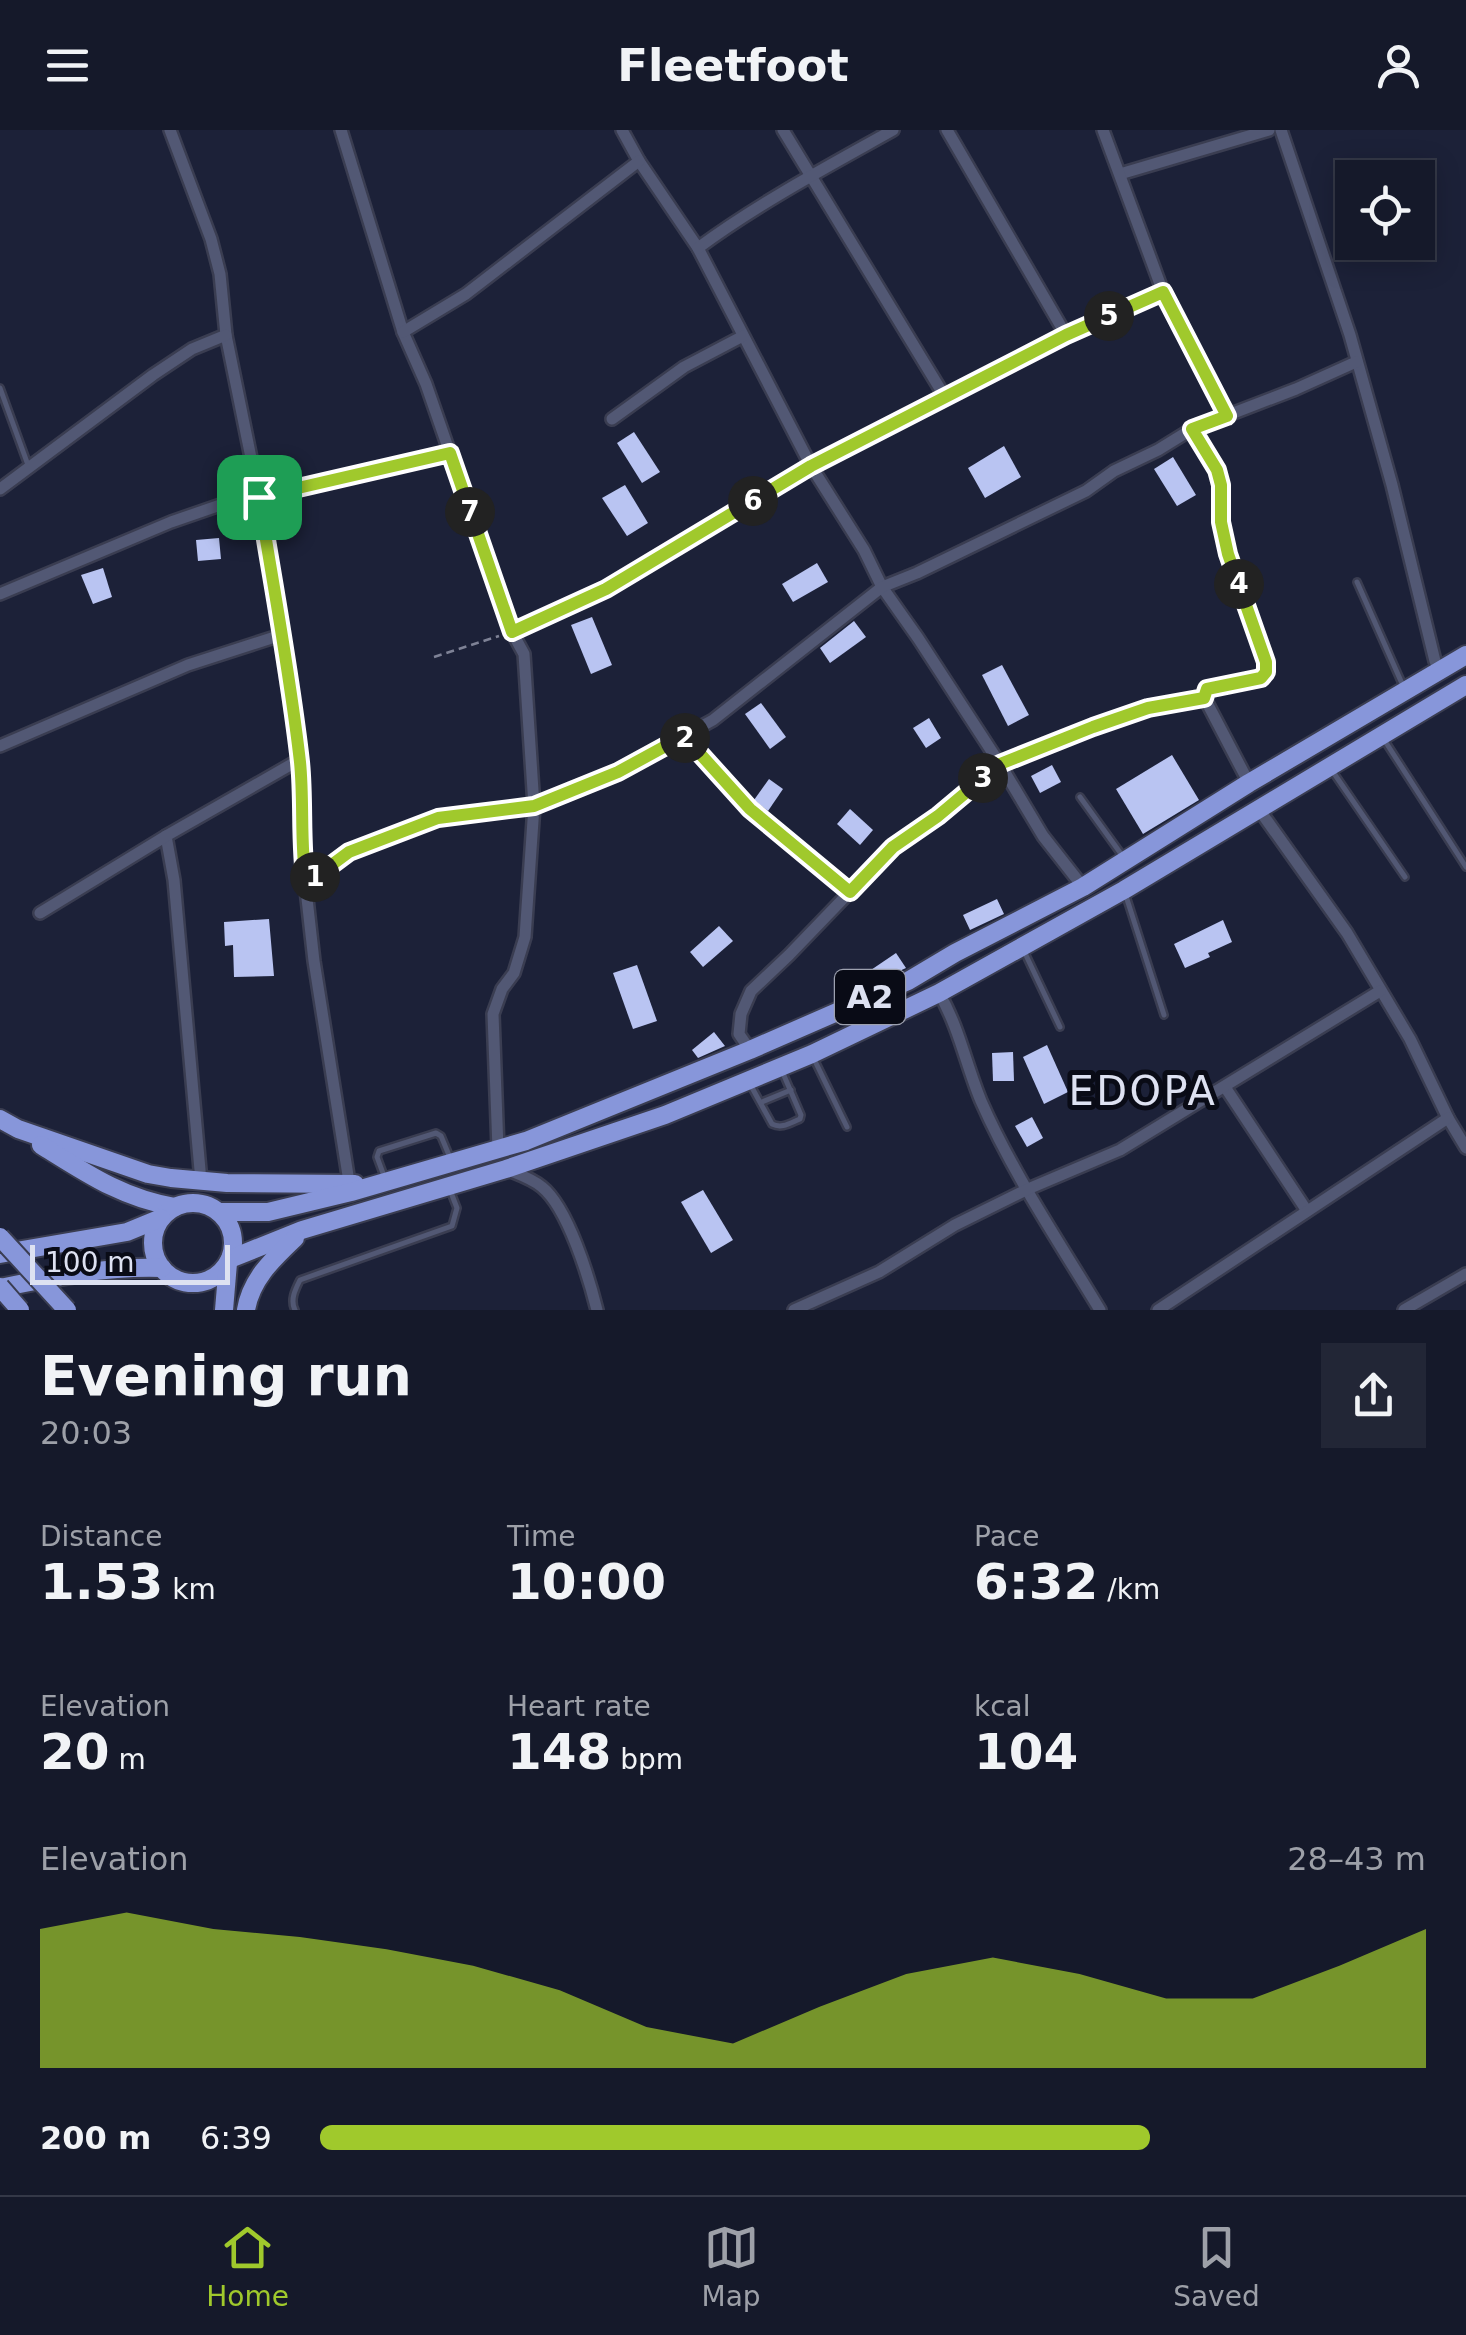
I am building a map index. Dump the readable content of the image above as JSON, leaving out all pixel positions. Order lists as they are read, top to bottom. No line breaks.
{"streets":{"highway":["A2"]},"districts":["EDOPA"],"scale_bar":"100 m","page":{"header":"Fleetfoot","pins":["5","6","7","4","2","3","1"],"scale":"100 m","heading":["Evening run","20:03"],"stats":[["Distance","1.53 km"],["Time","10:00"],["Pace","6:32 /km"],["Elevation","20 m"],["Heart rate","148 bpm"],["kcal","104"]],"chart":["Elevation","28–43 m"],"list":[{"name":"200 m","note":"6:39"}],"tabs":["Home","Map","Saved"]}}
